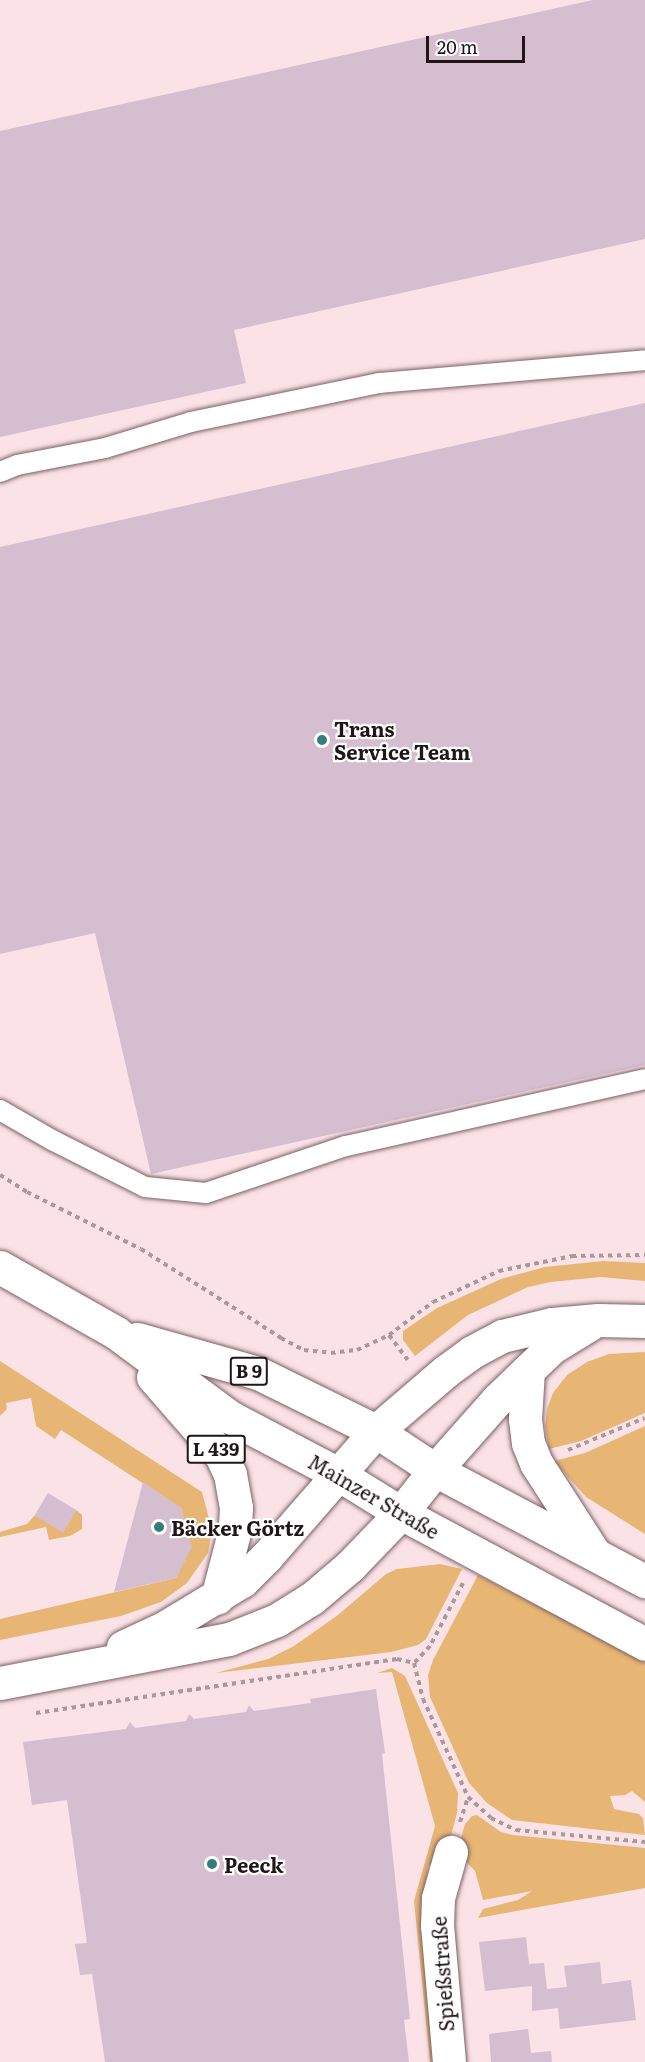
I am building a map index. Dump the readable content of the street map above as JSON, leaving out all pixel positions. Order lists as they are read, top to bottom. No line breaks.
{"streets":{"main road":["B 9","L 439","Mainzer Straße","Spießstraße"]},"crossings":[["L 439","Mainzer Straße"]],"places":["Trans Service Team","Bäcker Görtz","Peeck"],"scale_bar":"20 m"}
